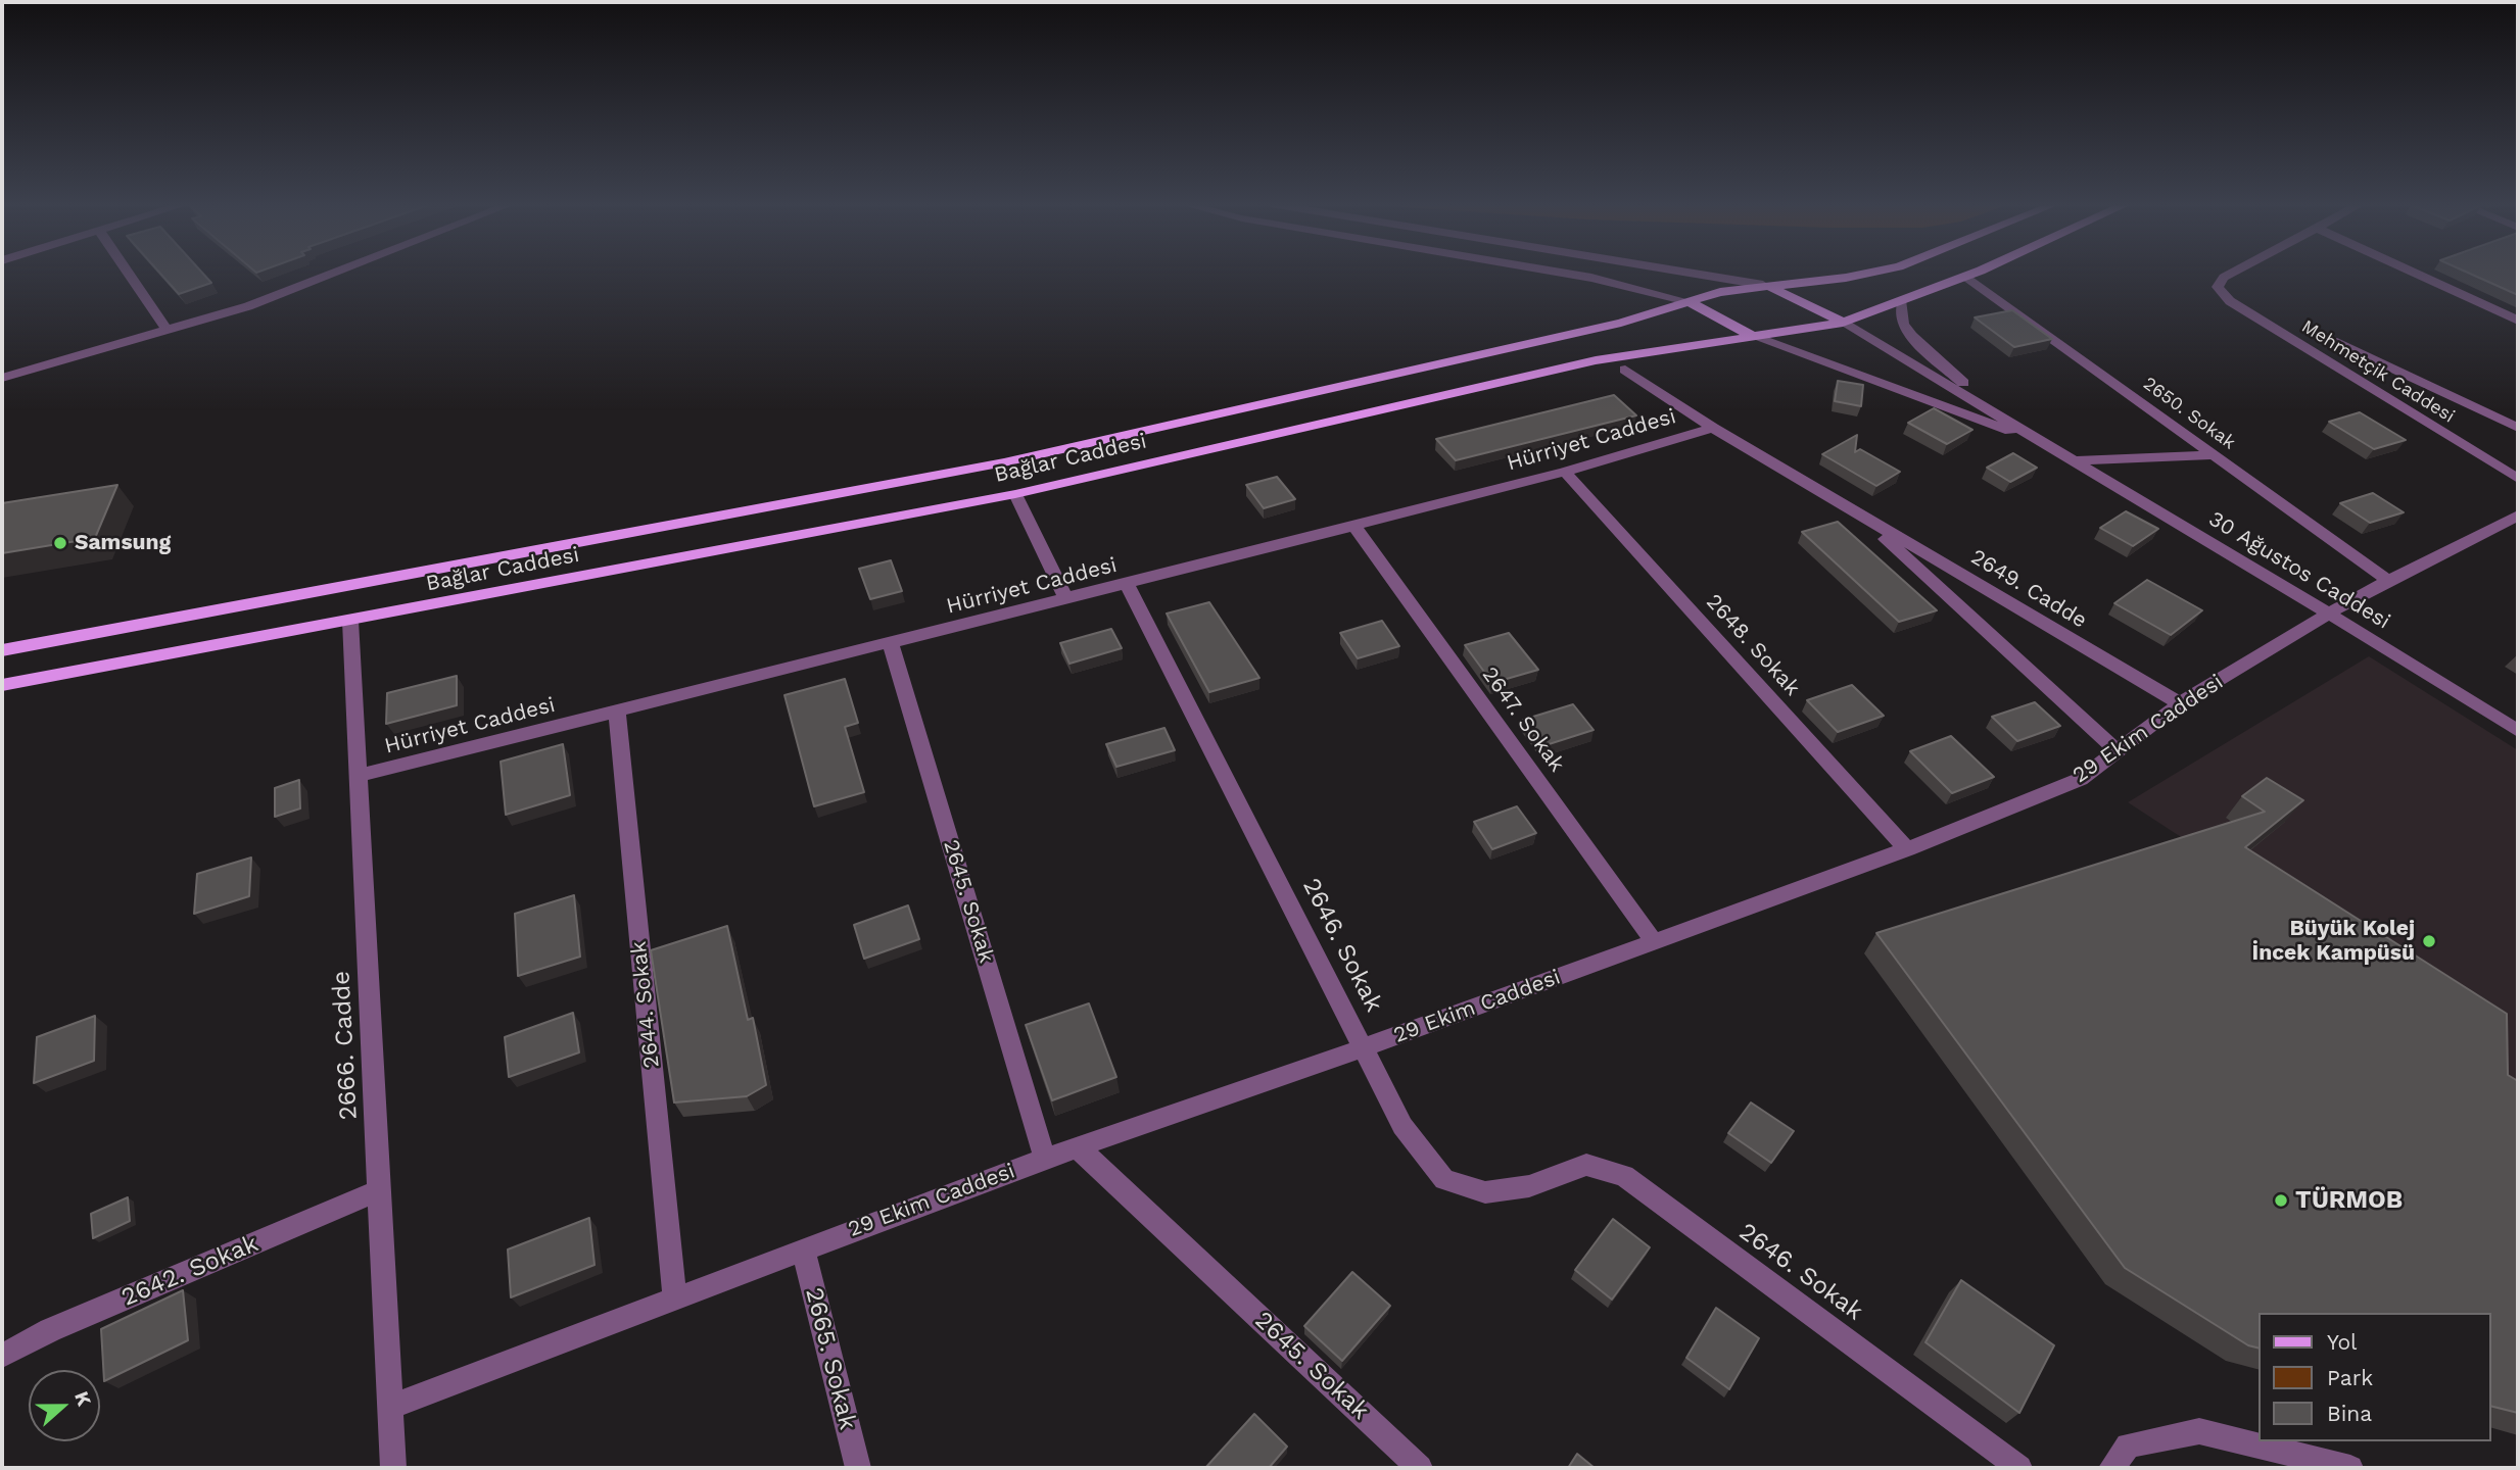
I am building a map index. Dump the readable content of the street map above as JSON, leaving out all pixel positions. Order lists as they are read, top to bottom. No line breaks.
{"streets":{"main road":["Bağlar Caddesi"],"street":["Mehmetçik Caddesi","2650. Sokak","Hürriyet Caddesi","30 Ağustos Caddesi","2649. Cadde","2648. Sokak","2647. Sokak","29 Ekim Caddesi","2645. Sokak","2646. Sokak","2644. Sokak","2666. Cadde","2642. Sokak","2665. Sokak"]},"crossings":[["2650. Sokak","Bağlar Caddesi"],["2650. Sokak","29 Ekim Caddesi"],["Hürriyet Caddesi","2649. Cadde"],["Hürriyet Caddesi","2648. Sokak"],["Hürriyet Caddesi","2647. Sokak"],["Hürriyet Caddesi","2645. Sokak"],["Hürriyet Caddesi","2646. Sokak"],["Hürriyet Caddesi","2644. Sokak"],["Hürriyet Caddesi","2666. Cadde"],["Bağlar Caddesi","30 Ağustos Caddesi"],["Bağlar Caddesi","2666. Cadde"],["30 Ağustos Caddesi","29 Ekim Caddesi"],["2649. Cadde","29 Ekim Caddesi"],["2648. Sokak","29 Ekim Caddesi"],["2647. Sokak","29 Ekim Caddesi"],["29 Ekim Caddesi","2645. Sokak"],["29 Ekim Caddesi","2646. Sokak"],["29 Ekim Caddesi","2644. Sokak"],["29 Ekim Caddesi","2666. Cadde"],["29 Ekim Caddesi","2665. Sokak"],["2666. Cadde","2642. Sokak"]],"places":["Samsung","Büyük Kolej İncek Kampüsü","TÜRMOB"],"legend":["Yol","Park","Bina"],"north":"right"}
